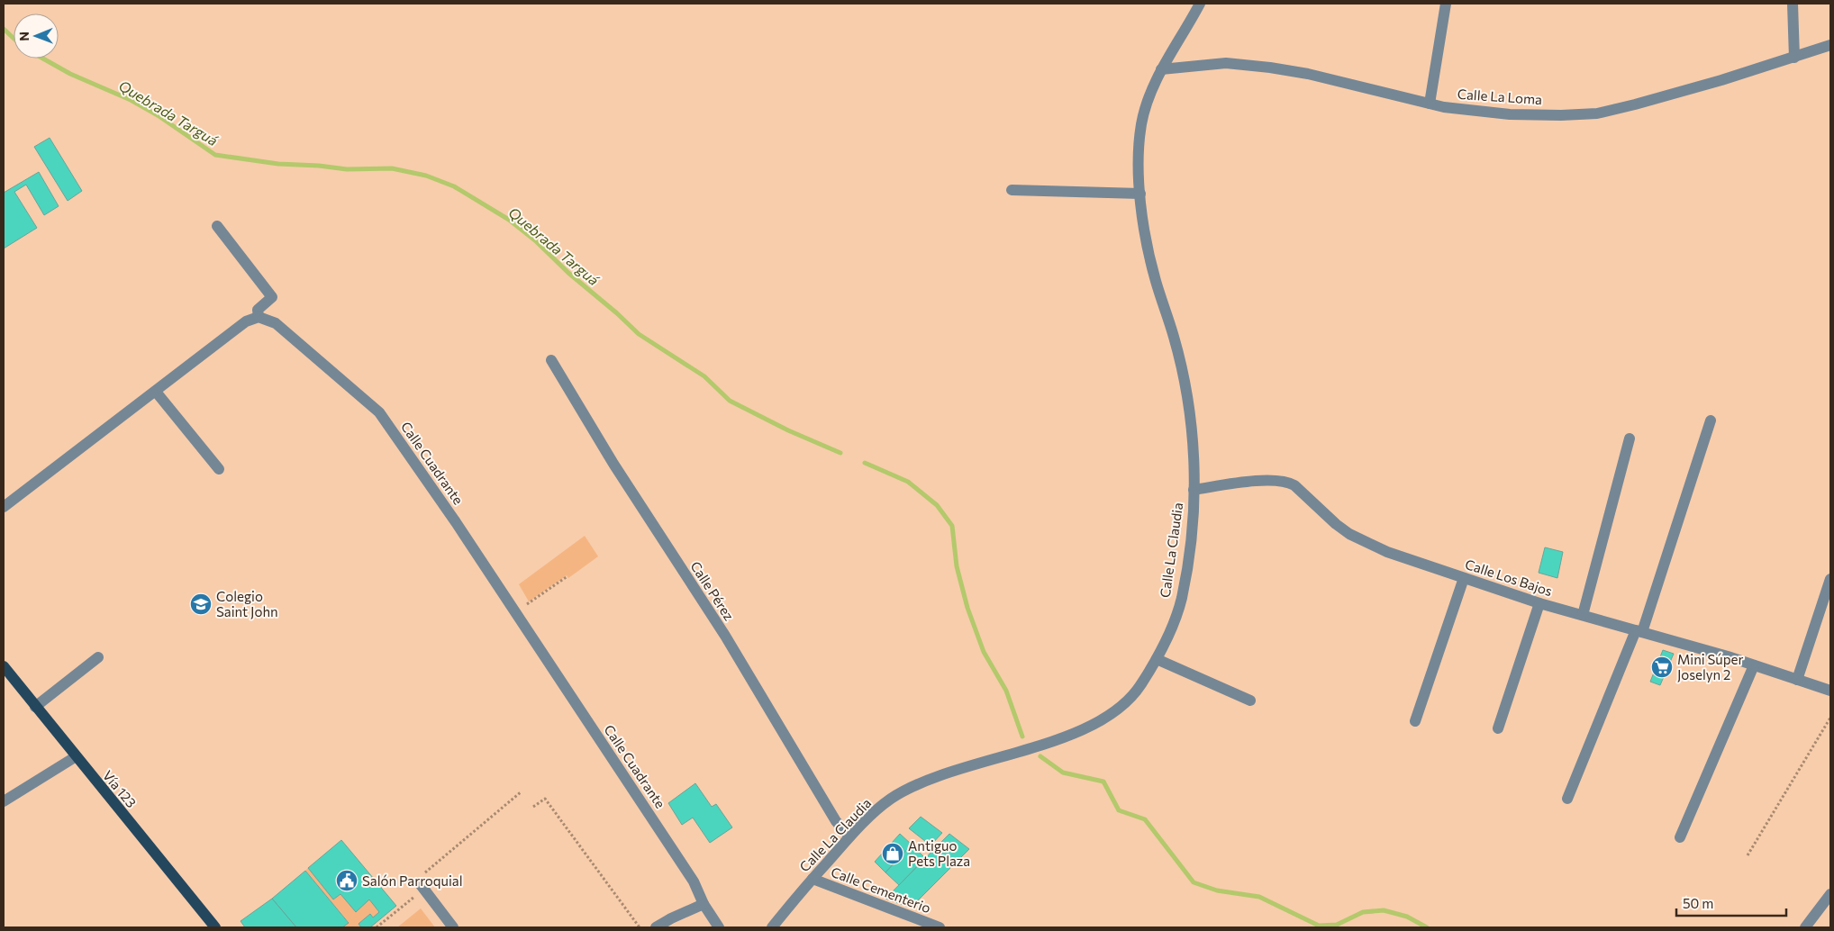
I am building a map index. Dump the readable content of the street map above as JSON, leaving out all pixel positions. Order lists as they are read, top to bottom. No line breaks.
{"streets":{"main road":["Vía 123"],"street":["Calle La Loma","Calle Cuadrante","Calle La Claudia","Calle Los Bajos","Calle Pérez","Calle Cementerio"]},"crossings":[["Calle La Loma","Calle La Claudia"],["Calle La Claudia","Calle Los Bajos"],["Calle La Claudia","Calle Pérez"],["Calle La Claudia","Calle Cementerio"]],"water":["Quebrada Targuá"],"places":{"school or university":["Colegio Saint John"],"supermarket":["Mini Súper Joselyn 2"],"shop":["Antiguo Pets Plaza"],"public building":["Salón Parroquial"]},"scale_bar":"50 m","north":"left"}
